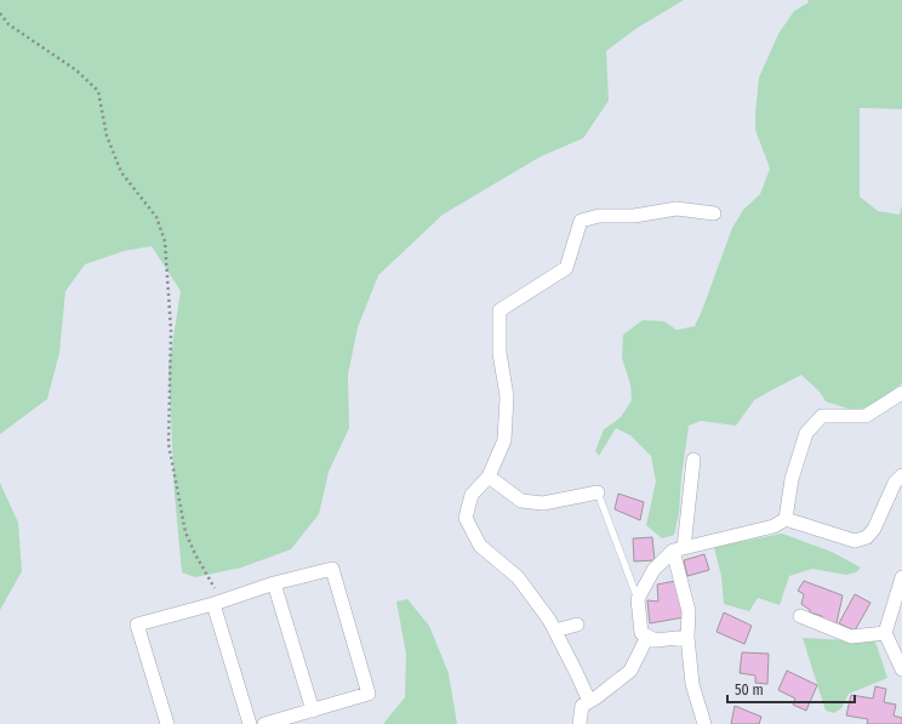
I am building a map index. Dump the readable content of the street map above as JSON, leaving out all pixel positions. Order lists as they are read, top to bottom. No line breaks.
{"scale_bar":"50 m"}
